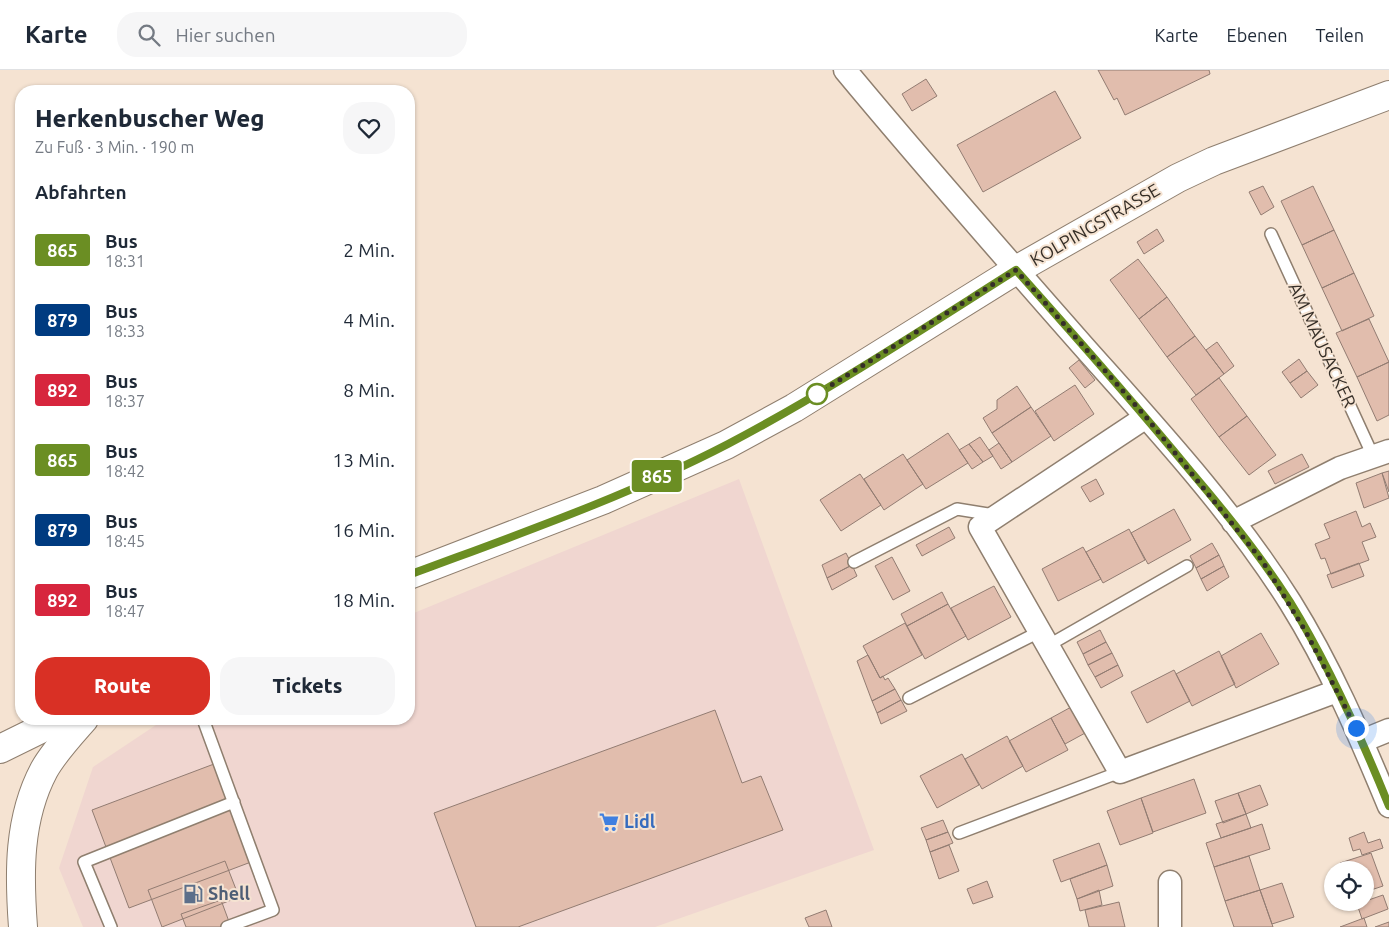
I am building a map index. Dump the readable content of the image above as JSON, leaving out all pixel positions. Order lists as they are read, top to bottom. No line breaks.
{"streets":{"street":["KOLPINGSTRASSE","AM MAUSACKER"]},"places":{"supermarket":["Lidl"],"fuel station":["Shell"]},"lines":["bus line 865"],"page":{"header":"Karte","search":"Hier suchen","nav":["Karte","Ebenen","Teilen"],"on_map":"865","heading":[["Herkenbuscher Weg","Zu Fuß · 3 Min. · 190 m"],"Abfahrten"],"list":[{"mark":"865","name":"Bus","note":"18:31","value":"2 Min."},{"mark":"879","name":"Bus","note":"18:33","value":"4 Min."},{"mark":"892","name":"Bus","note":"18:37","value":"8 Min."},{"mark":"865","name":"Bus","note":"18:42","value":"13 Min."},{"mark":"879","name":"Bus","note":"18:45","value":"16 Min."},{"mark":"892","name":"Bus","note":"18:47","value":"18 Min."}],"buttons":["Route","Tickets"]}}
